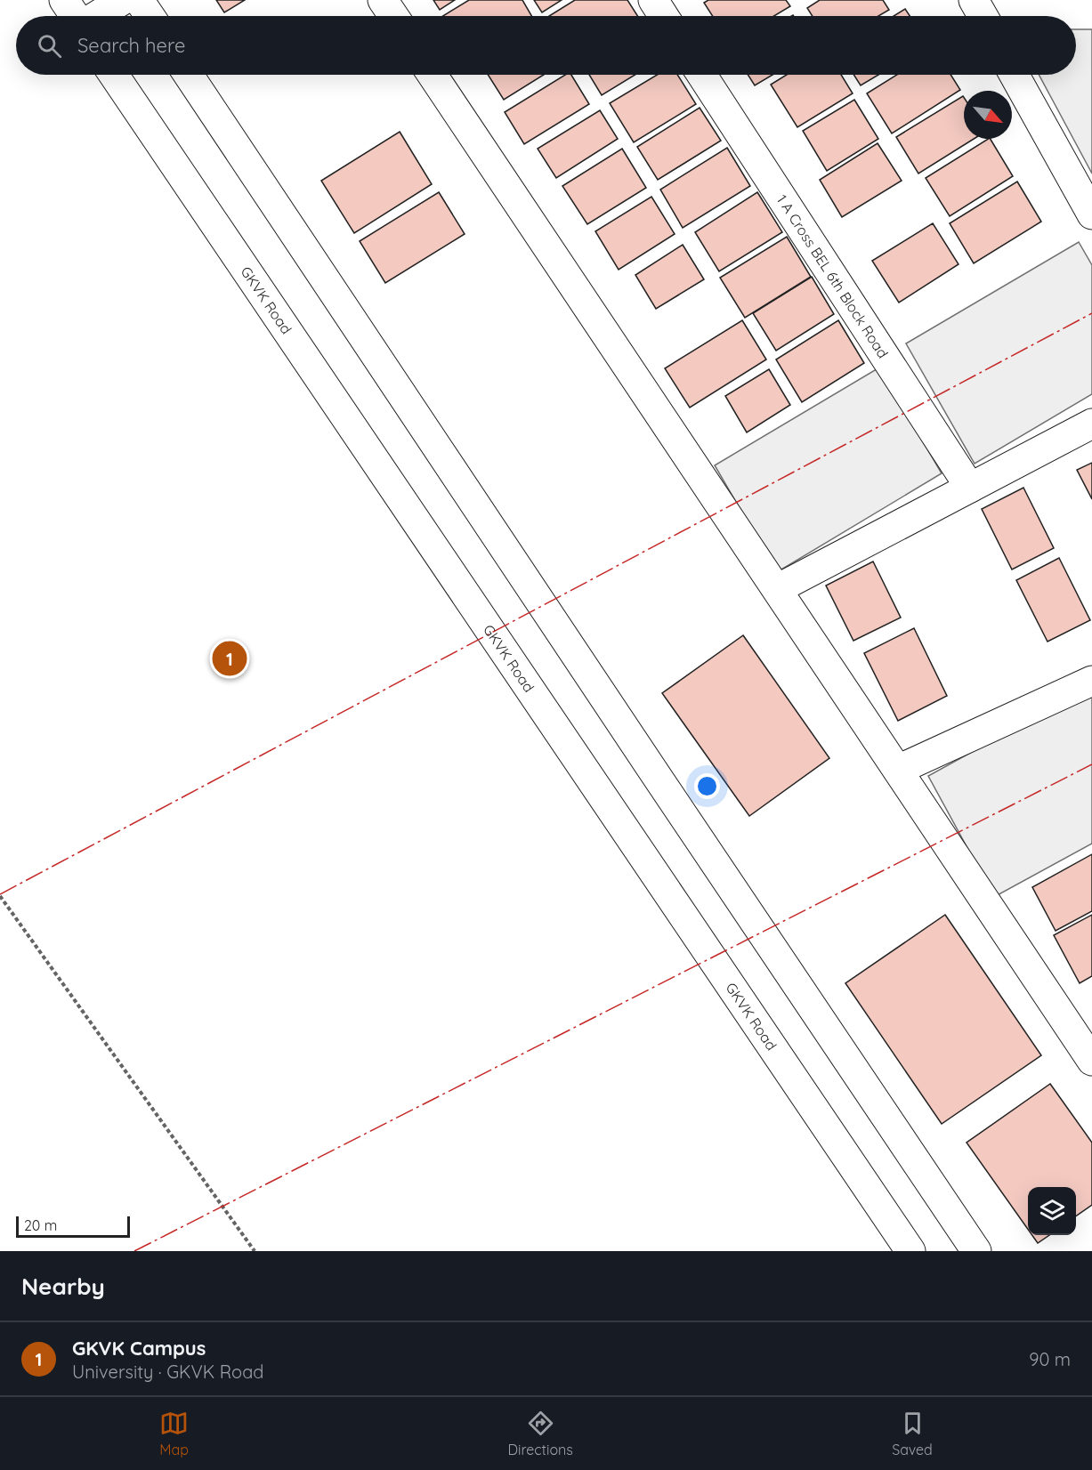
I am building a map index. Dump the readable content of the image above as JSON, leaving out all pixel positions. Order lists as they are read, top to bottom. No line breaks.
{"streets":{"main road":["1 A Cross BEL 6th Block Road","GKVK Road"]},"scale_bar":"20 m","north":"bottom right","page":{"search":"Search here","pins":"1","scale":"20 m","heading":"Nearby","list":[{"mark":"1","name":"GKVK Campus","note":"University · GKVK Road","value":"90 m"}],"nav":["Map","Directions","Saved"]}}
